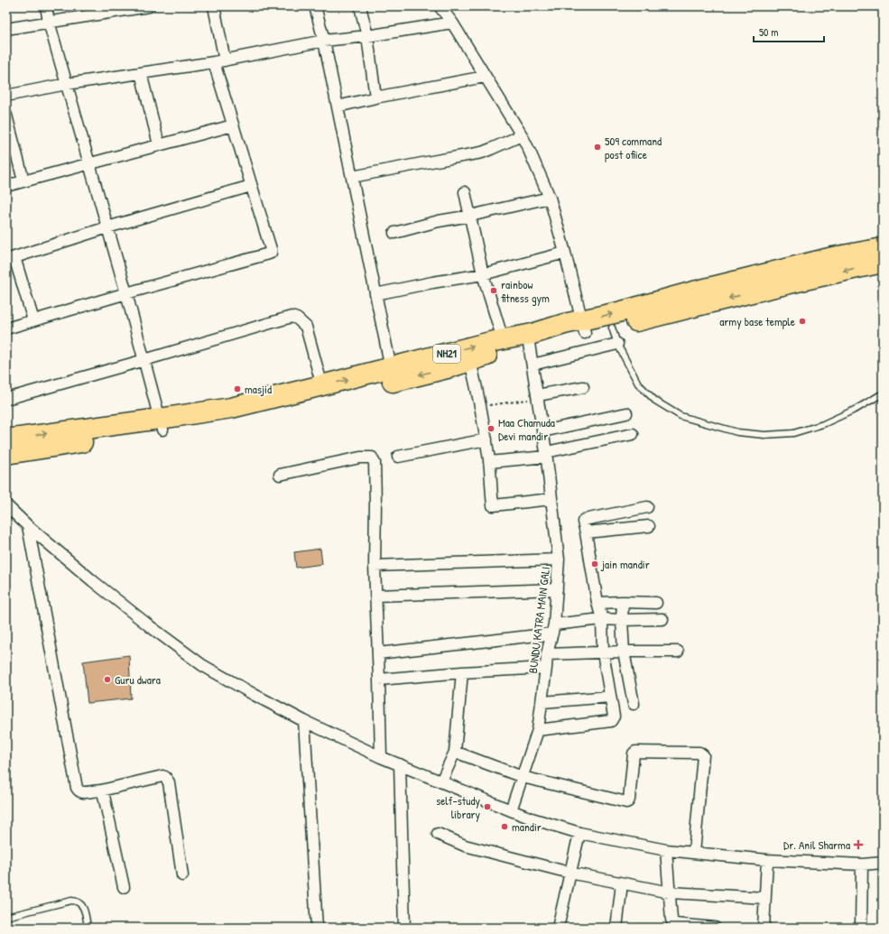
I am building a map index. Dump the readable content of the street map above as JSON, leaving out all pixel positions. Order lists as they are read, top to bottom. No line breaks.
{"streets":{"highway":["NH21"],"street":["BUNDU KATRA MAIN GALI"]},"crossings":[["NH21","BUNDU KATRA MAIN GALI"]],"places":{"other":["509 command post ofiice","rainbow fitness gym","army base temple","masjid","Maa Chamuda Devi mandir","jain mandir","Guru dwara","self-study library","mandir"],"health":["Dr. Anil Sharma"]},"scale_bar":"50 m"}
